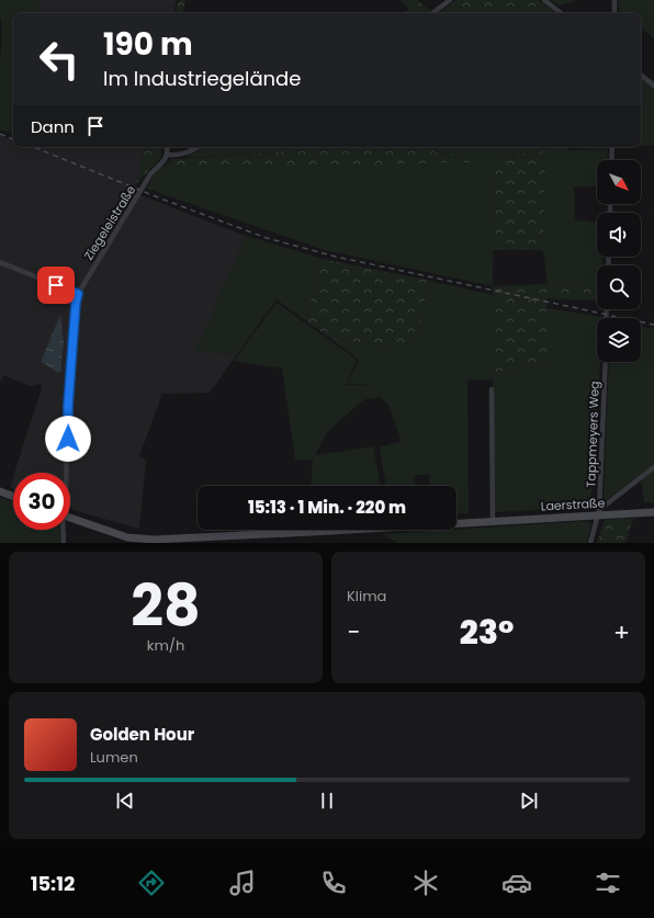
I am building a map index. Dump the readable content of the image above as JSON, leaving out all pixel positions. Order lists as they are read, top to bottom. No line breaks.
{"streets":{"main road":["Laerstraße"],"street":["Ziegeleistraße","Tappmeyers Weg"]},"crossings":[["Tappmeyers Weg","Laerstraße"]],"north":"bottom right","page":{"turn":["190 m","Im Industriegelände"],"then":"Dann","limit":"30","trip":"15:13 · 1 Min. · 220 m","tile":[["28","km/h"],"Klima"],"heat":["−","23°","+"],"song":["Golden Hour","Lumen"],"tabs":"15:12"}}
